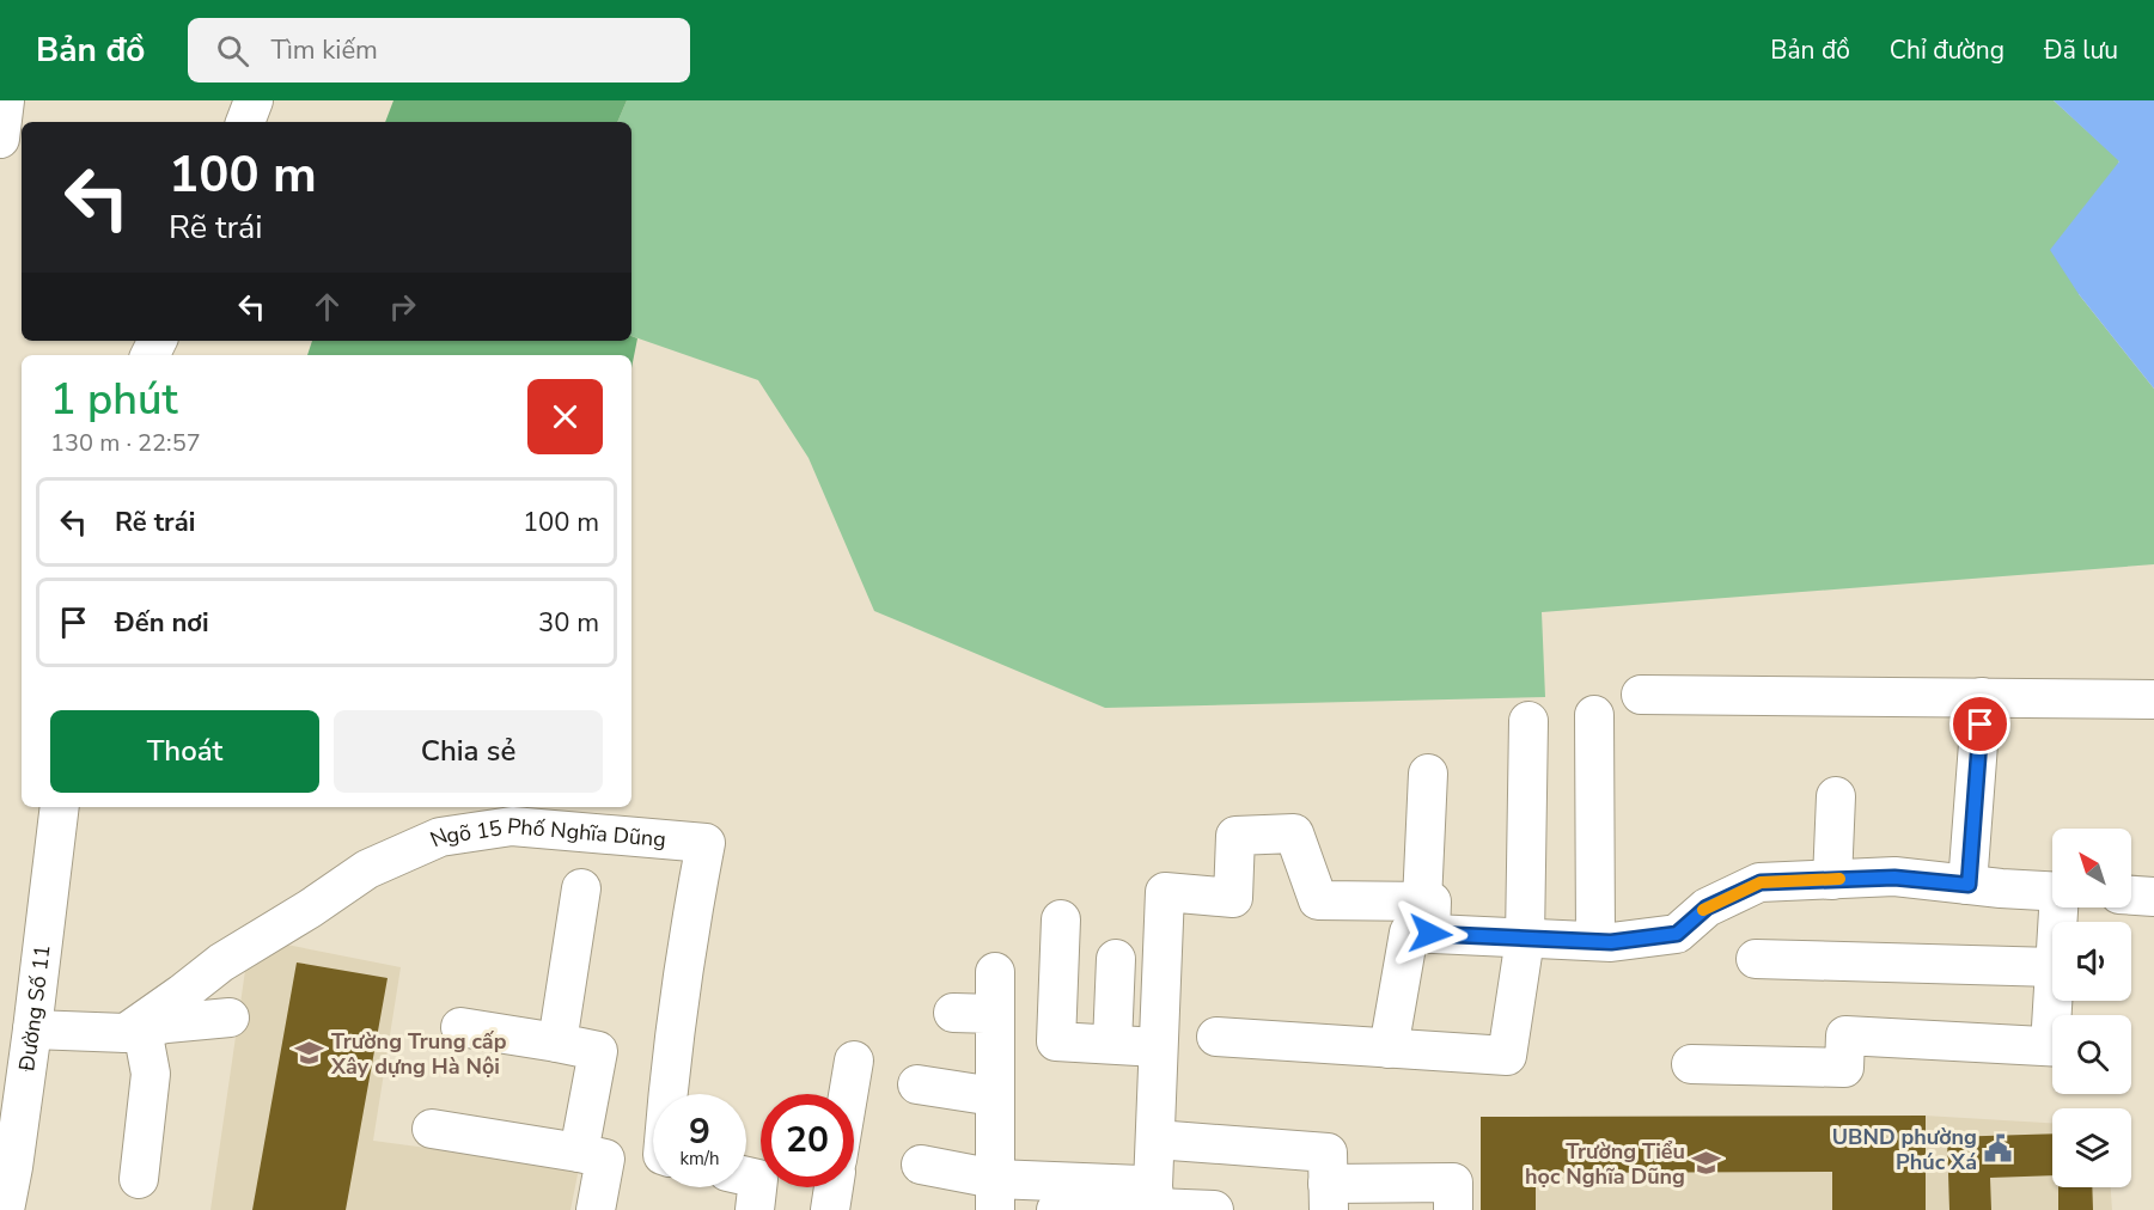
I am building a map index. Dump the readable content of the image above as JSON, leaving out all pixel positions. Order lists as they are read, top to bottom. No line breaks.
{"streets":{"lane":["Ngõ 15 Phố Nghĩa Dũng","Đường Số 11"]},"places":{"school or university":["Trường Trung cấp Xây dựng Hà Nội","Trường Tiểu học Nghĩa Dũng"],"public building":["UBND phường Phúc Xá"]},"north":"top left","page":{"header":"Bản đồ","search":"Tìm kiếm","nav":["Bản đồ","Chỉ đường","Đã lưu"],"turn":["100 m","Rẽ trái"],"heading":["1 phút","130 m · 22:57"],"list":[{"name":"Rẽ trái","value":"100 m"},{"name":"Đến nơi","value":"30 m"}],"buttons":["Thoát","Chia sẻ"],"speed":"9 km/h","limit":"20"}}
